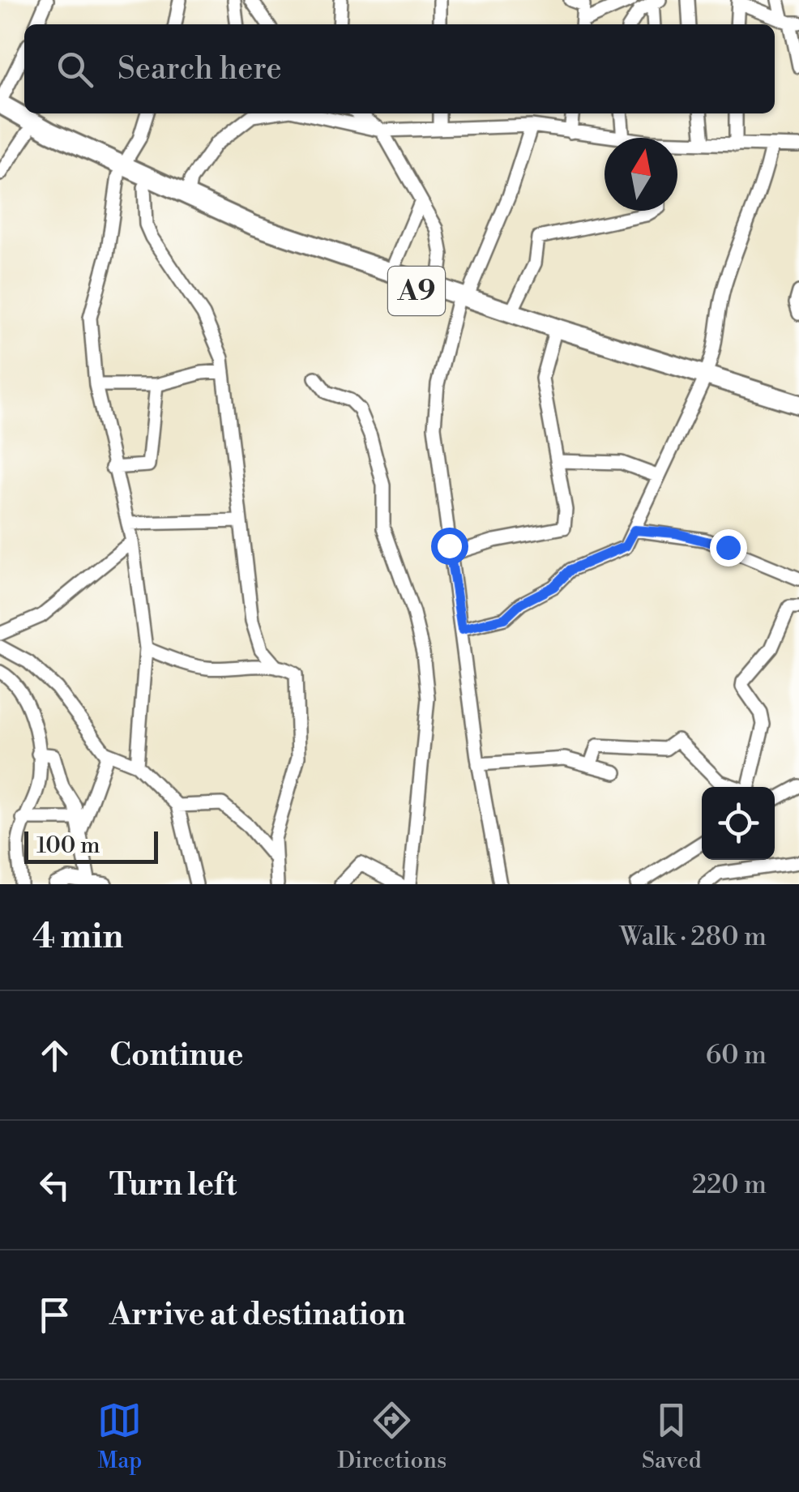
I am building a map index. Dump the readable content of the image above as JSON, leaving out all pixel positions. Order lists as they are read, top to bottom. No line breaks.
{"streets":{"highway":["A9"]},"scale_bar":"100 m","north":"top","page":{"search":"Search here","scale":"100 m","heading":["4 min","Walk · 280 m"],"list":[["Continue","60 m"],["Turn left","220 m"],"Arrive at destination"],"nav":["Map","Directions","Saved"]}}
